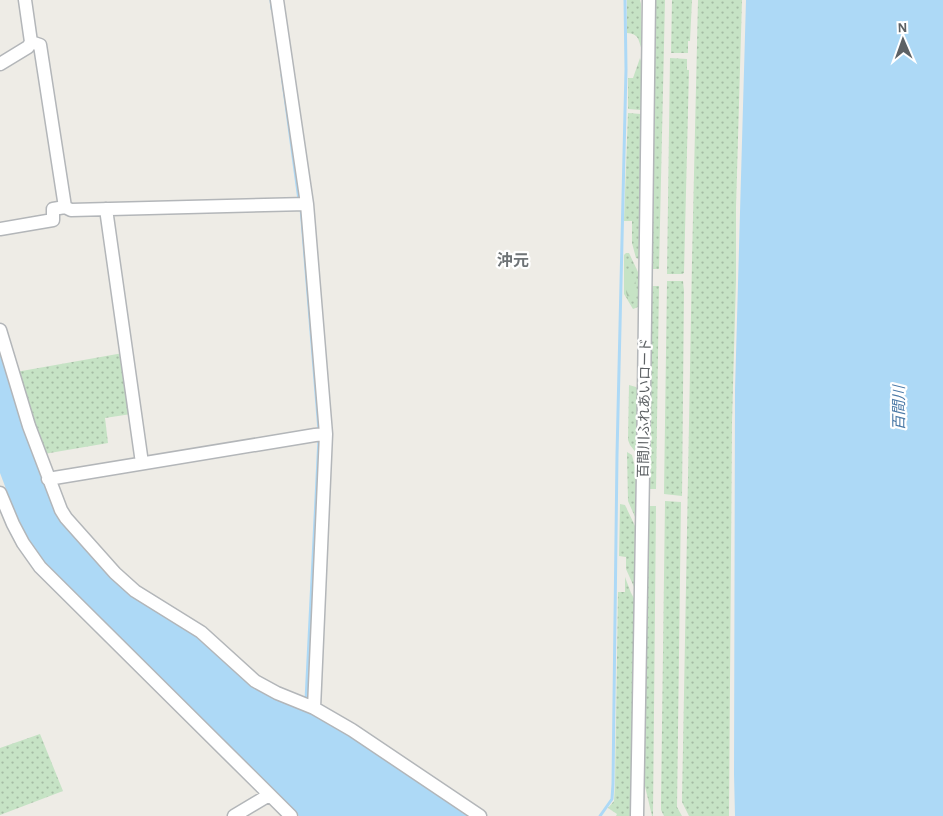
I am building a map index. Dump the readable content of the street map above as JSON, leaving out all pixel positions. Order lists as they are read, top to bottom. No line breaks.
{"streets":{"street":["百間川ふれあいロード"]},"districts":["沖元"],"water":["百間川"],"north":"top"}
